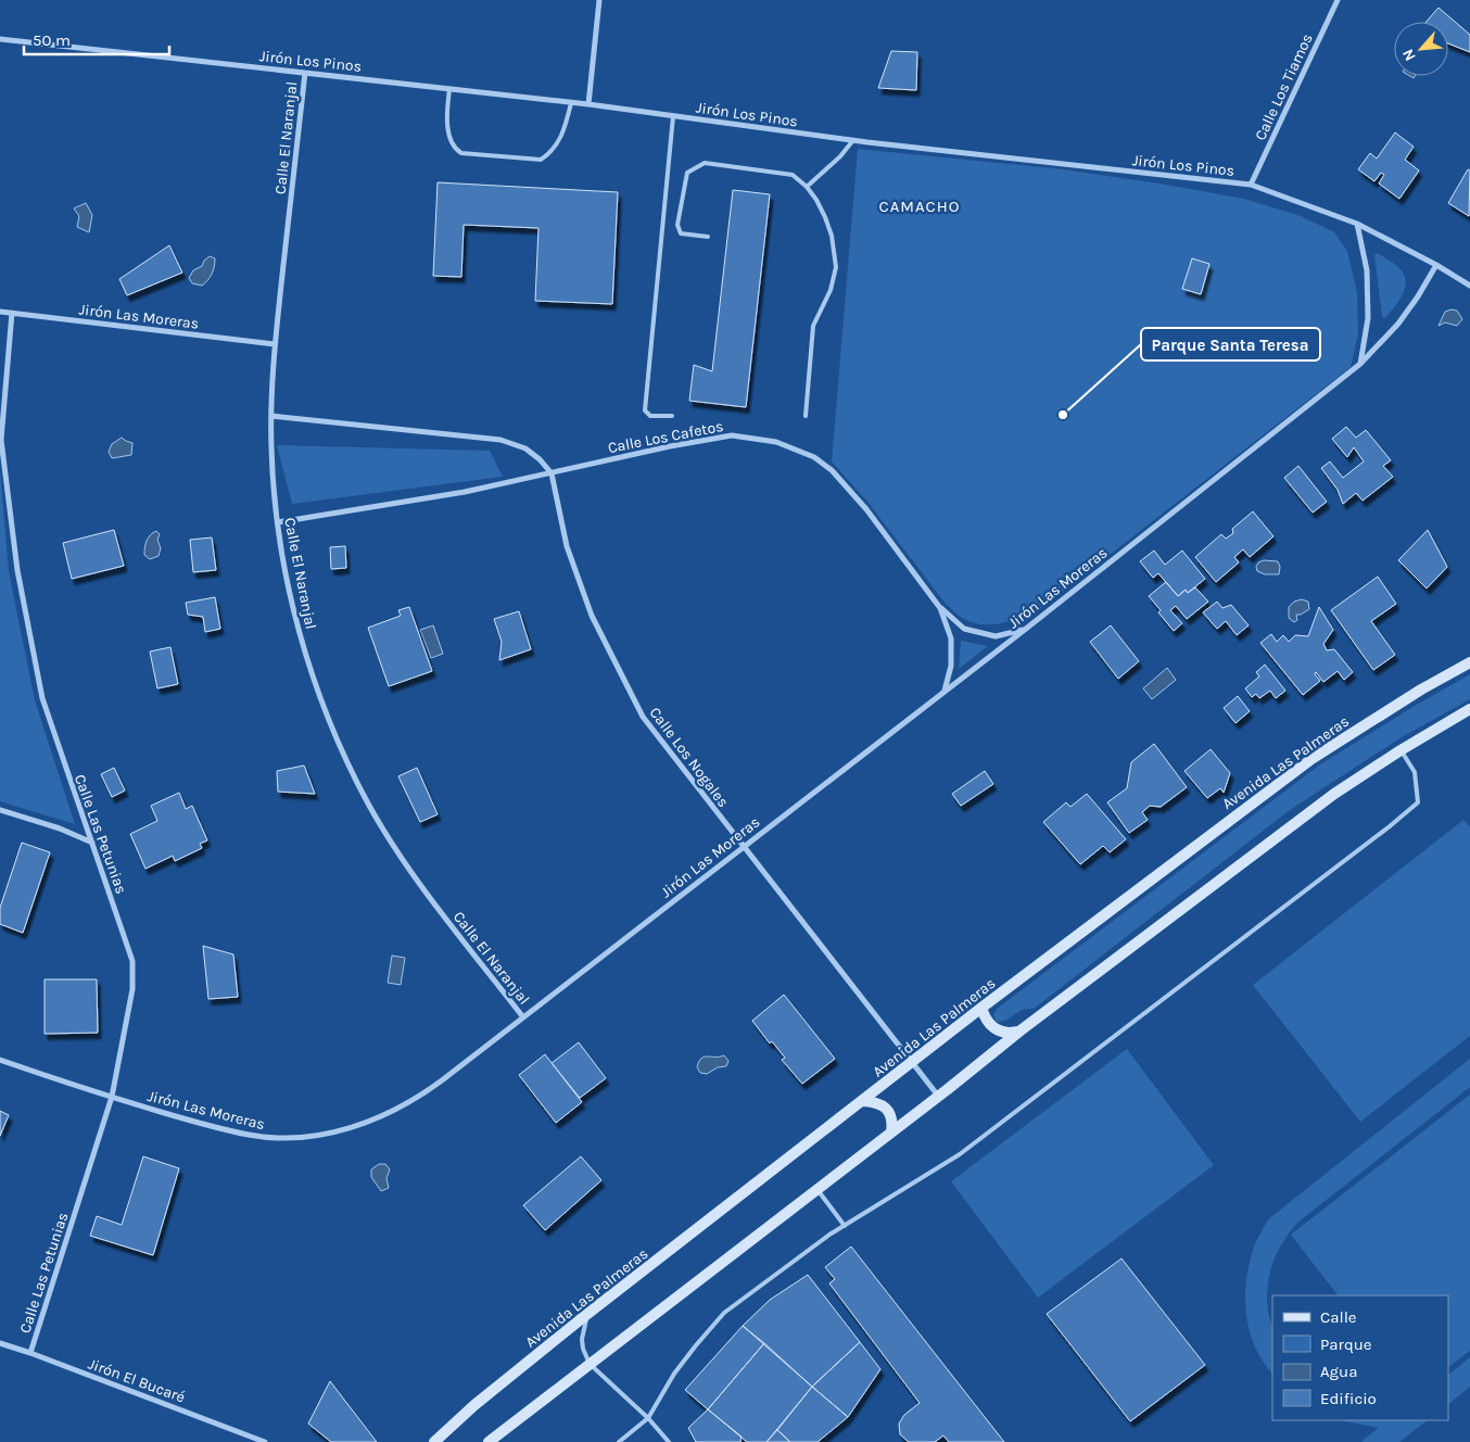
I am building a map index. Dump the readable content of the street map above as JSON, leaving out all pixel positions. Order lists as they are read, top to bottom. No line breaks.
{"streets":{"main road":["Avenida Las Palmeras"],"street":["Jirón Los Pinos","Calle Los Tiamos","Calle El Naranjal","Jirón Las Moreras","Calle Los Cafetos","Calle Los Nogales","Calle Las Petunias","Jirón El Bucaré"]},"crossings":[["Jirón Los Pinos","Calle Los Tiamos"],["Jirón Los Pinos","Calle El Naranjal"],["Jirón Los Pinos","Jirón Las Moreras"],["Calle El Naranjal","Jirón Las Moreras"],["Calle El Naranjal","Calle Los Cafetos"],["Jirón Las Moreras","Calle Los Cafetos"],["Jirón Las Moreras","Calle Los Nogales"],["Jirón Las Moreras","Calle Las Petunias"],["Calle Los Cafetos","Calle Los Nogales"],["Calle Los Nogales","Avenida Las Palmeras"],["Calle Las Petunias","Jirón El Bucaré"]],"districts":["CAMACHO"],"places":["Parque Santa Teresa"],"legend":["Calle","Parque","Agua","Edificio"],"scale_bar":"50 m","north":"bottom left"}
